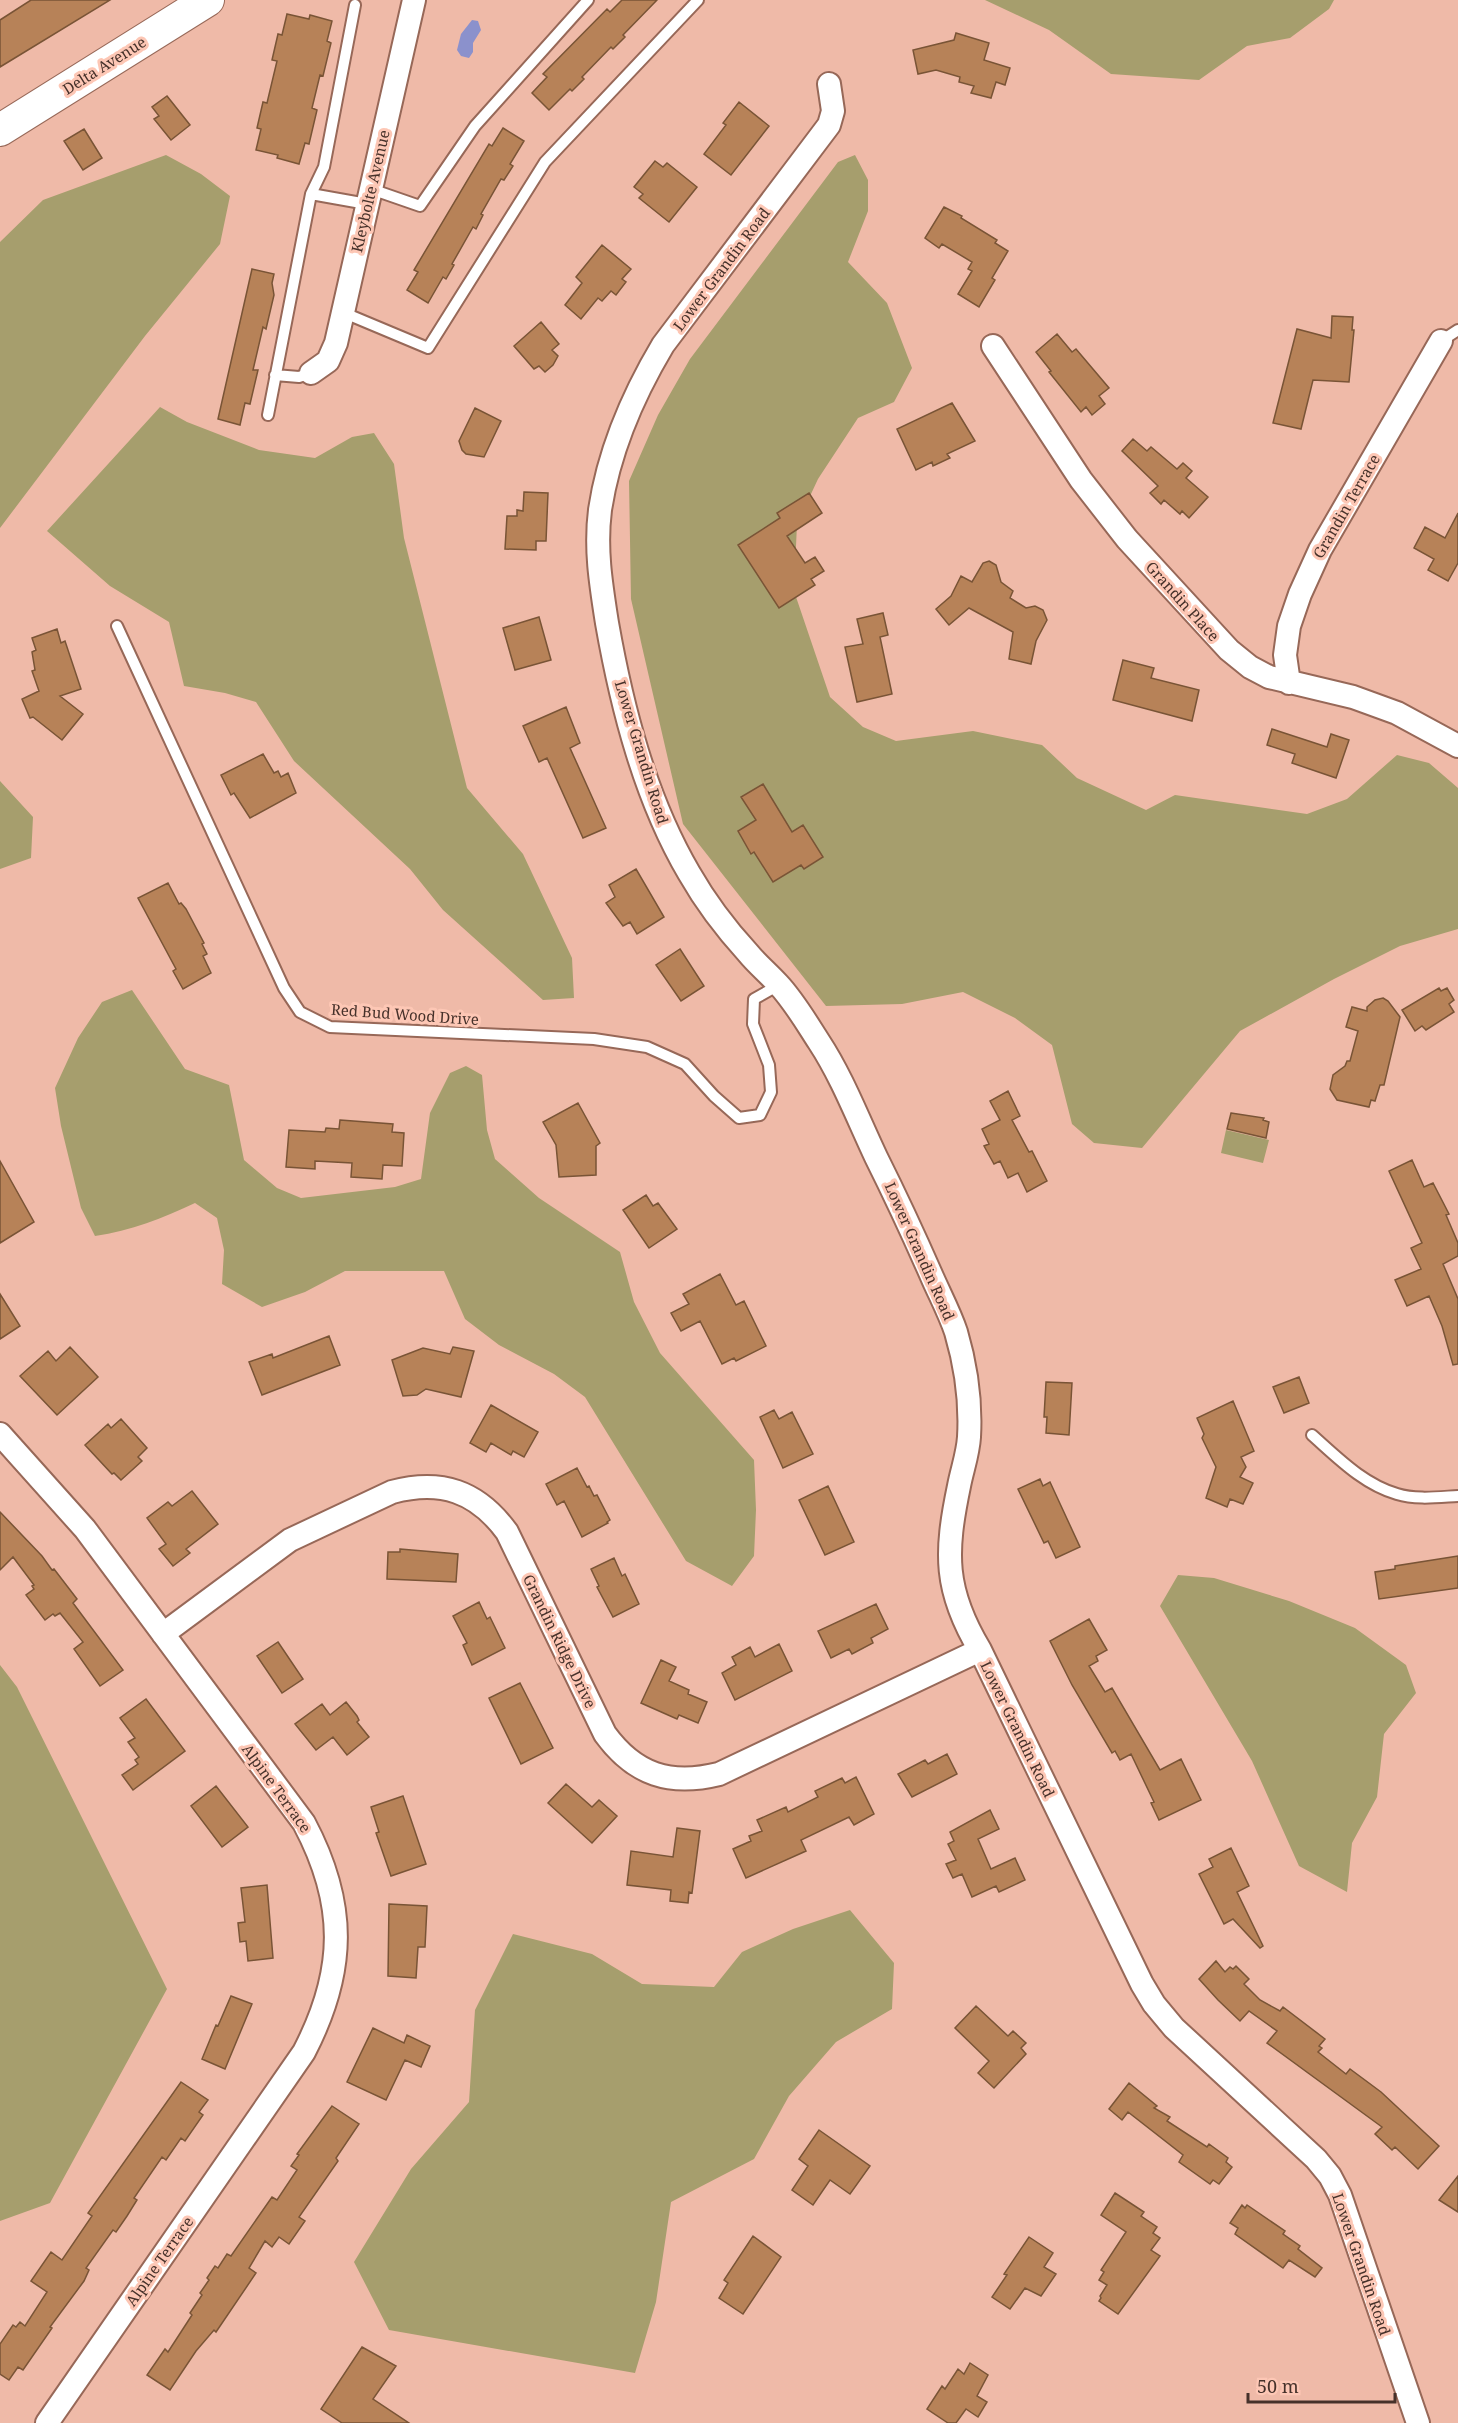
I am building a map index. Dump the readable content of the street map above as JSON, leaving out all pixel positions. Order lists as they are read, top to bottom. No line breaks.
{"streets":{"main road":["Delta Avenue"],"street":["Kleybolte Avenue","Lower Grandin Road","Grandin Terrace","Grandin Place","Grandin Ridge Drive","Alpine Terrace"],"lane":["Red Bud Wood Drive"]},"crossings":[["Lower Grandin Road","Red Bud Wood Drive"],["Lower Grandin Road","Grandin Ridge Drive"],["Grandin Terrace","Grandin Place"],["Grandin Ridge Drive","Alpine Terrace"]],"scale_bar":"50 m"}
